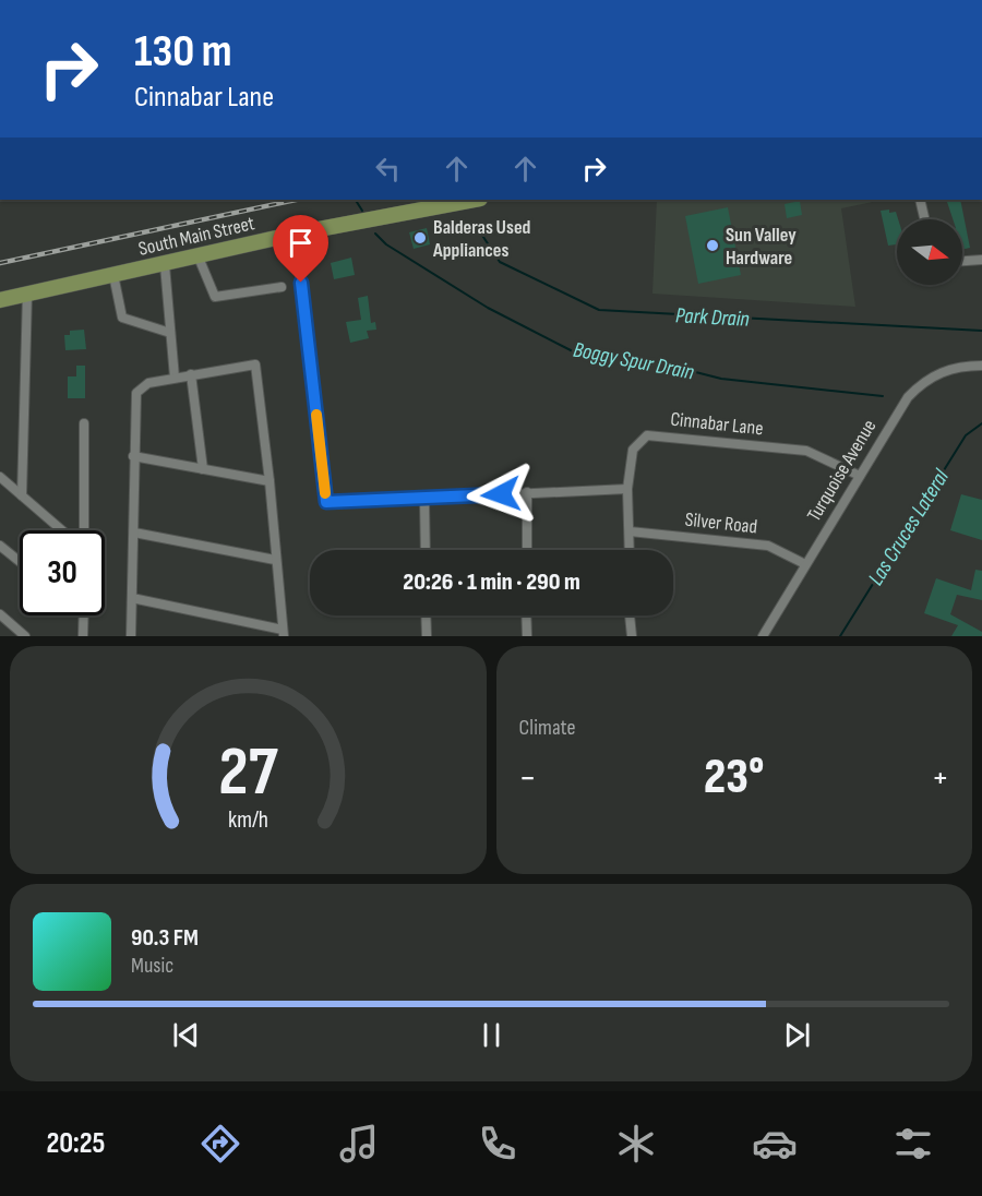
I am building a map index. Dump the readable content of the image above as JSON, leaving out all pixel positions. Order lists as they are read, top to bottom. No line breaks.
{"streets":{"main road":["South Main Street"],"street":["Cinnabar Lane","Turquoise Avenue","Silver Road"]},"crossings":[["Cinnabar Lane","Turquoise Avenue"],["Turquoise Avenue","Silver Road"]],"water":["Park Drain","Boggy Spur Drain","Las Cruces Lateral"],"places":["Balderas Used Appliances","Sun Valley Hardware"],"north":"right","page":{"turn":["130 m","Cinnabar Lane"],"limit":"30","trip":"20:26 · 1 min · 290 m","tile":"Climate","heat":["−","23°","+"],"song":["90.3 FM","Music"],"tabs":"20:25","gauge":["27","km/h"]}}
